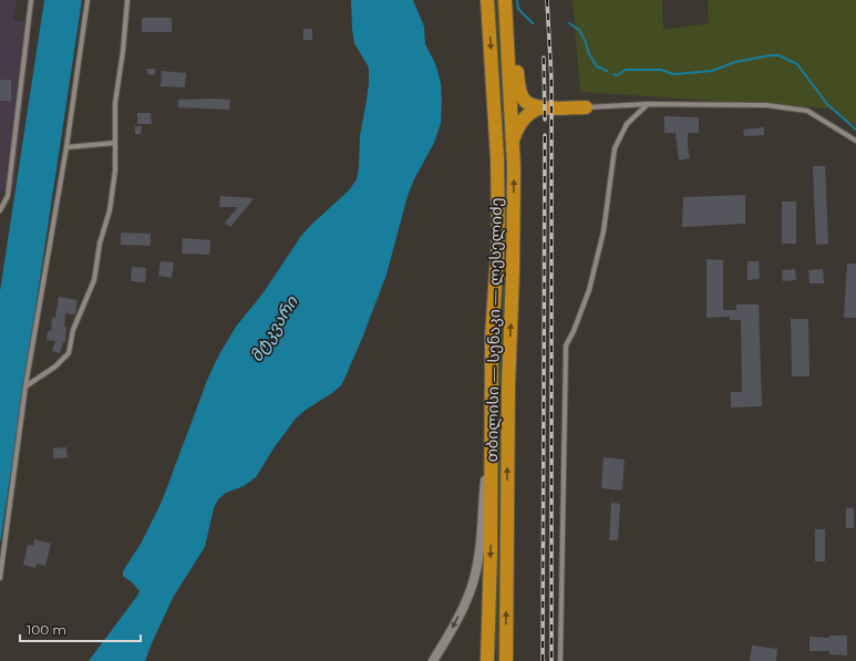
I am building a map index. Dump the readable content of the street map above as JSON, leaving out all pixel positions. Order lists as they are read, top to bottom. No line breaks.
{"streets":{"highway":["თბილისი — სენაკი — ლესელიძე"]},"water":["მტკვარი"],"scale_bar":"100 m"}
